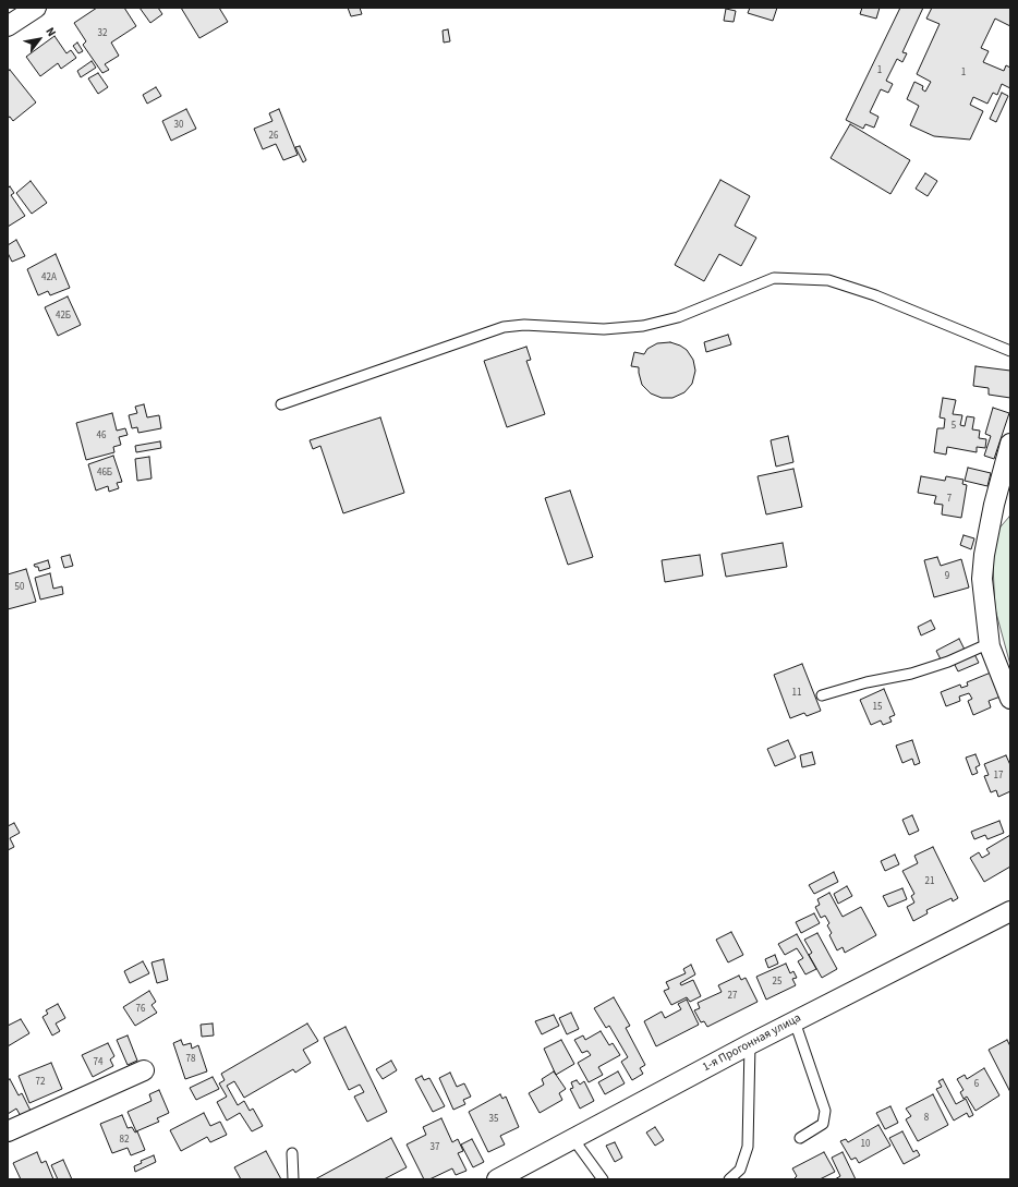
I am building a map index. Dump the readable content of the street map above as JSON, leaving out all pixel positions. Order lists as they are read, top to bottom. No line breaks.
{"streets":{"street":["1-я Прогонная улица"]},"house_numbers":["32","1","1","30","26","42А","42Б","5","46","46Б","7","9","50","11","15","17","21","25","27","76","78","74","72","6","8","35","82","10","37"],"north":"top right"}
